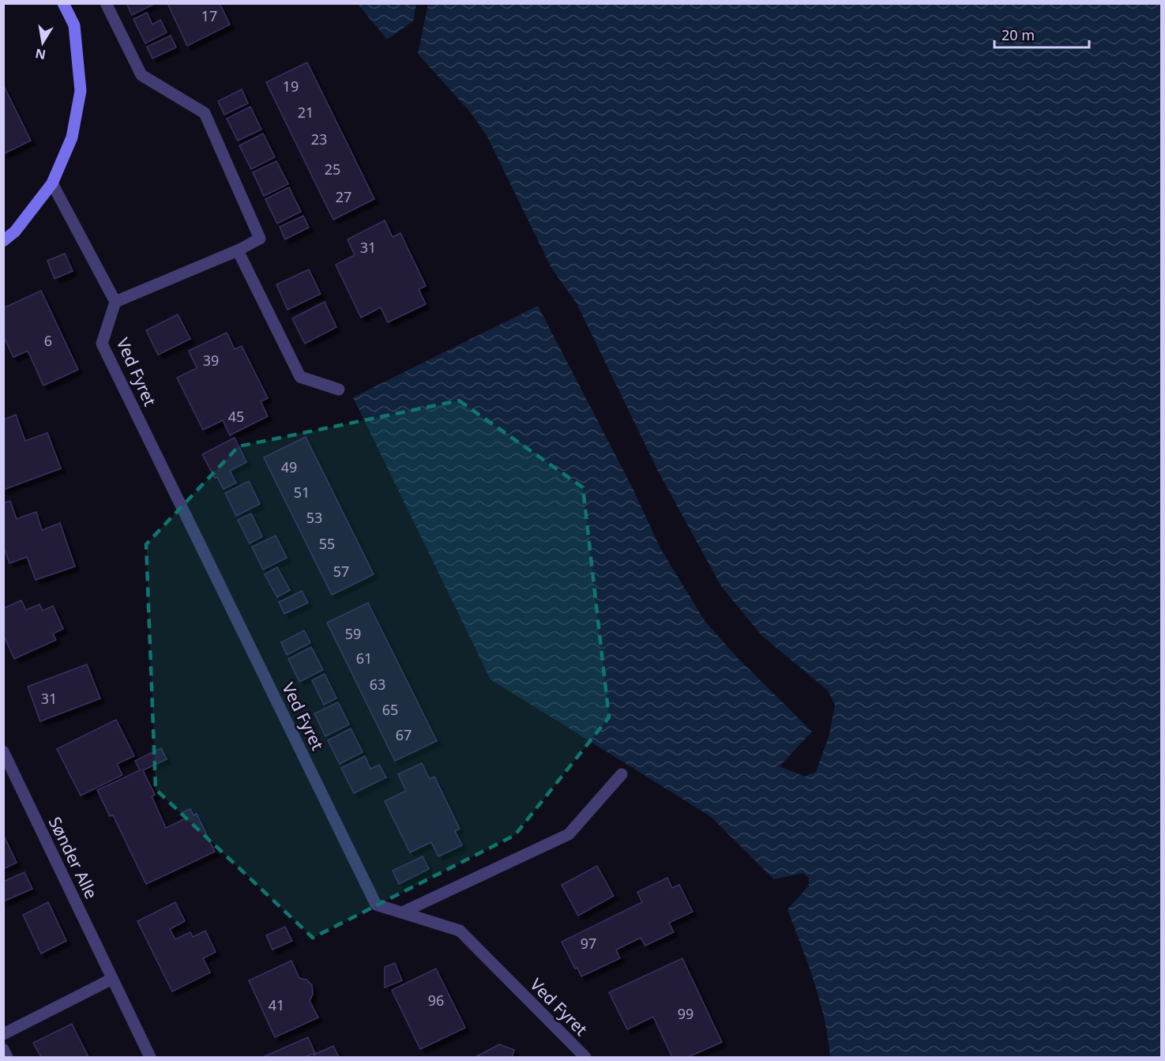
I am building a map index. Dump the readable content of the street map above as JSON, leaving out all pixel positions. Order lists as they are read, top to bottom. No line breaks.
{"streets":{"street":["Ved Fyret","Sønder Alle"]},"house_numbers":["17","19","21","23","25","27","31","6","39","45","49","51","53","55","57","59","61","63","31","65","67","97","96","41","99"],"scale_bar":"20 m","north":"bottom"}
